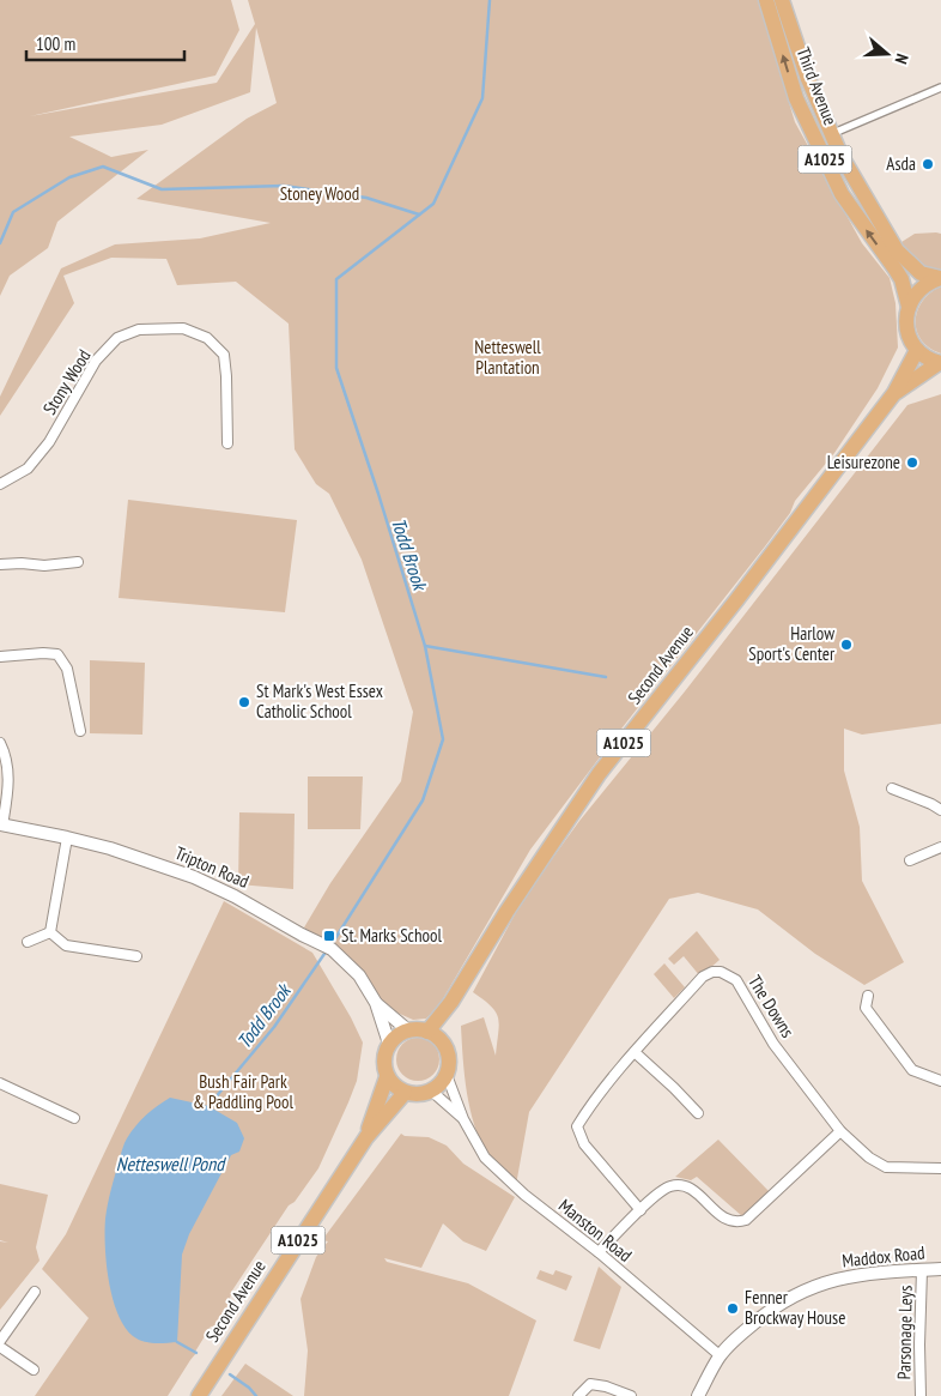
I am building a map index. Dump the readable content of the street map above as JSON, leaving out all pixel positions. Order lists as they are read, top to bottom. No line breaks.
{"streets":{"main road":["Third Avenue","A1025","Second Avenue"],"street":["Stony Wood","Tripton Road","The Downs","Manston Road","Maddox Road","Parsonage Leys"]},"crossings":[["Third Avenue","Second Avenue"],["Second Avenue","Tripton Road"],["Second Avenue","Manston Road"],["Tripton Road","Manston Road"],["Manston Road","Maddox Road"],["Maddox Road","Parsonage Leys"]],"water":["Todd Brook","Netteswell Pond"],"parks":["Stoney Wood","Netteswell Plantation","Bush Fair Park & Paddling Pool"],"places":{"other":["Asda","Leisurezone","Harlow Sport's Center","St Mark's West Essex Catholic School","Fenner Brockway House"],"transit":["St. Marks School"]},"scale_bar":"100 m","north":"right"}
